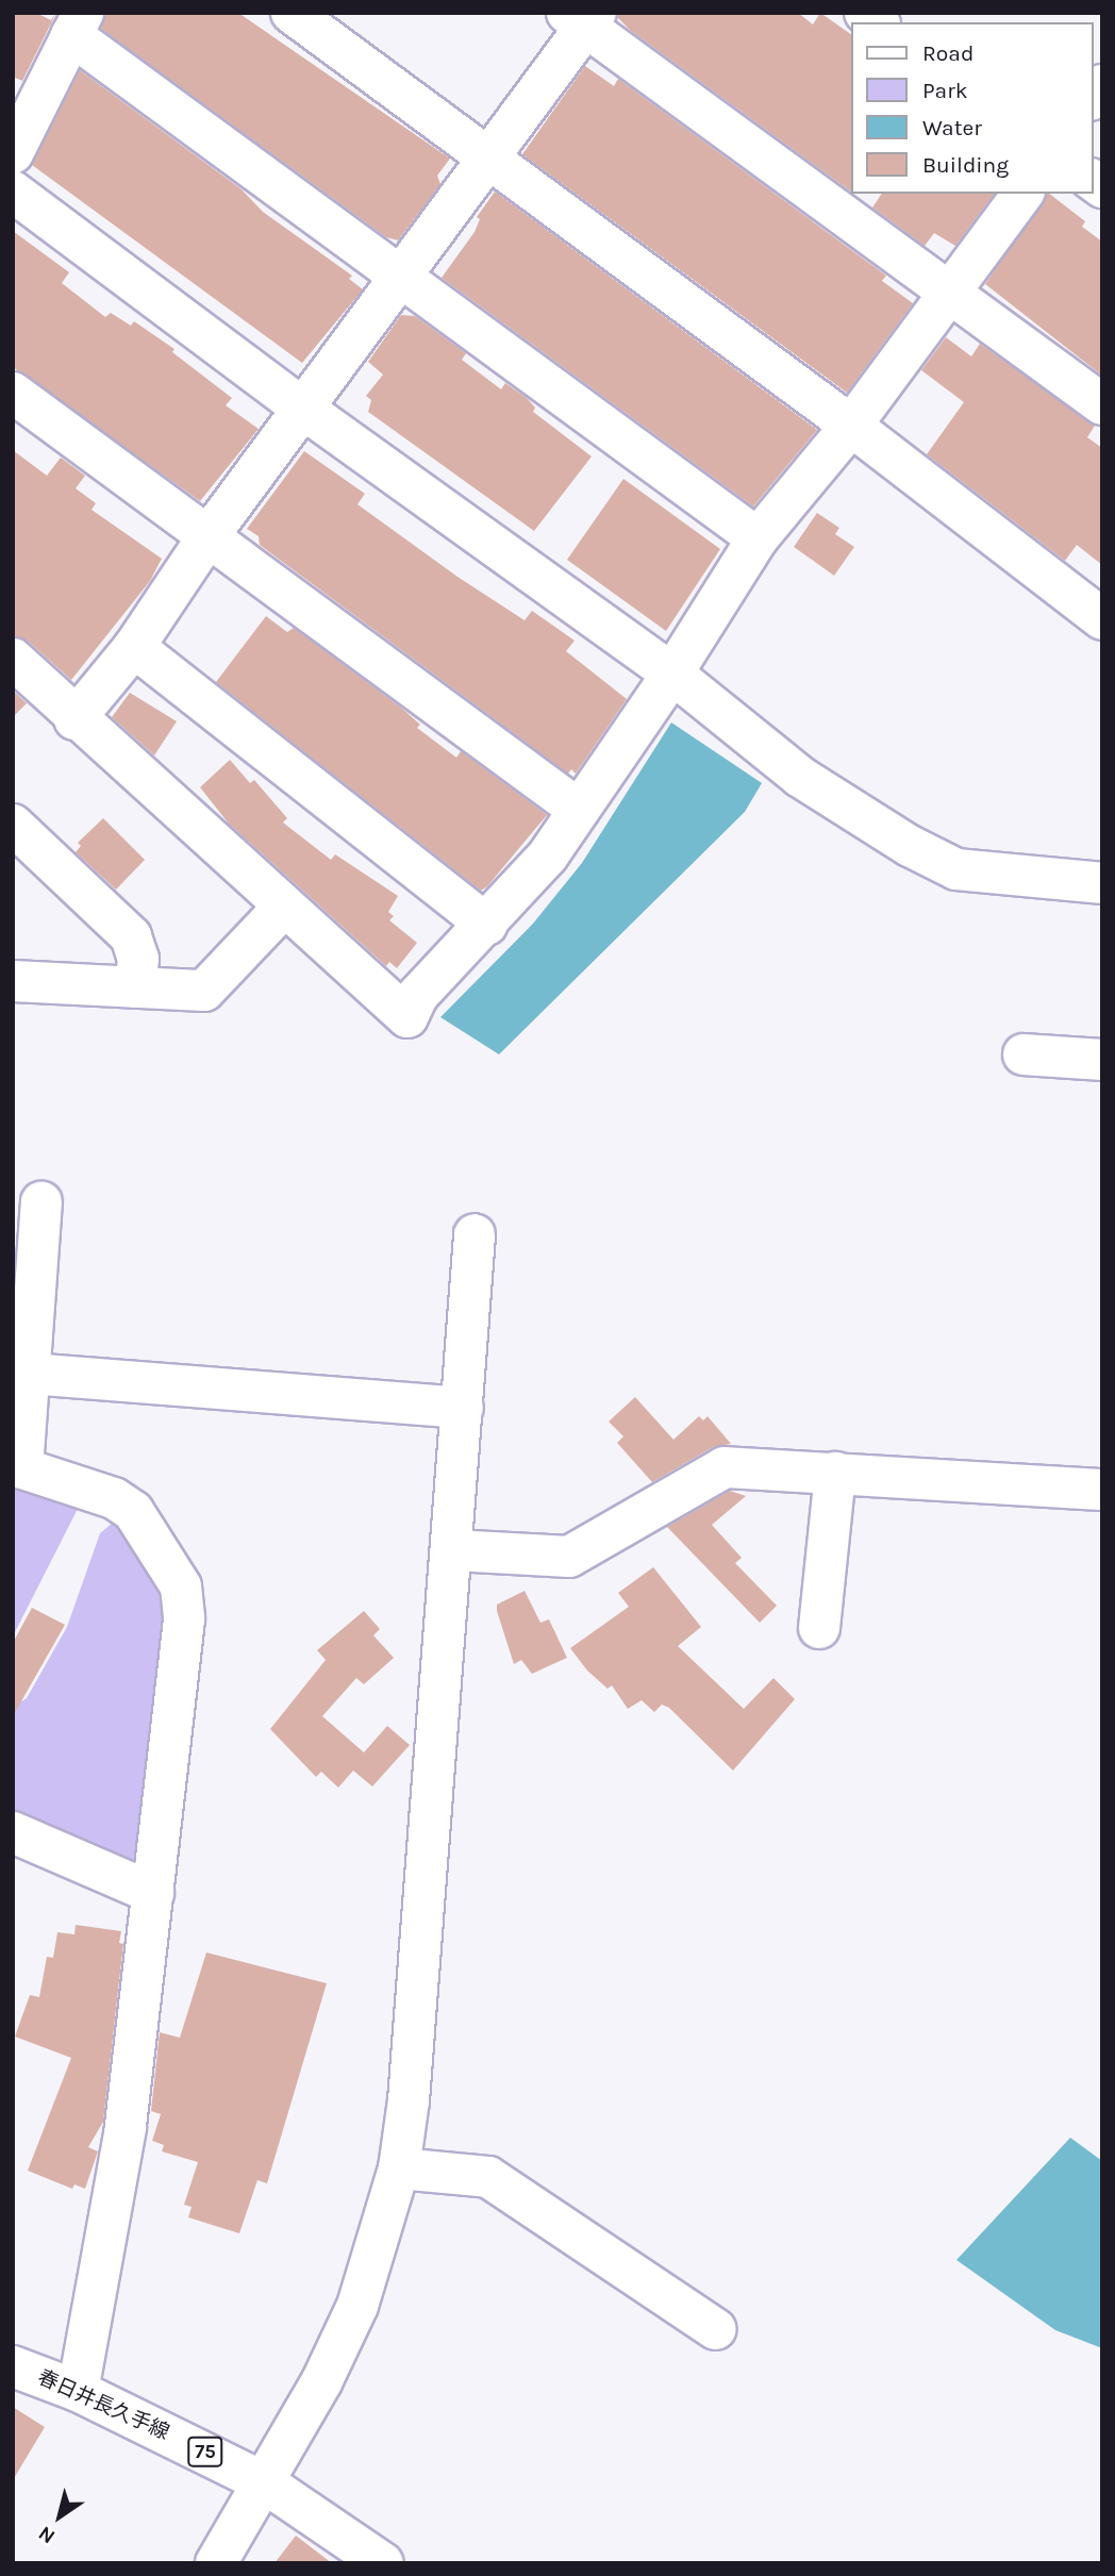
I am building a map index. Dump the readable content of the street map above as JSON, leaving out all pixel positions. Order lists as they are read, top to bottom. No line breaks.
{"streets":{"street":["春日井長久手線","75"]},"legend":["Road","Park","Water","Building"],"north":"bottom left"}
